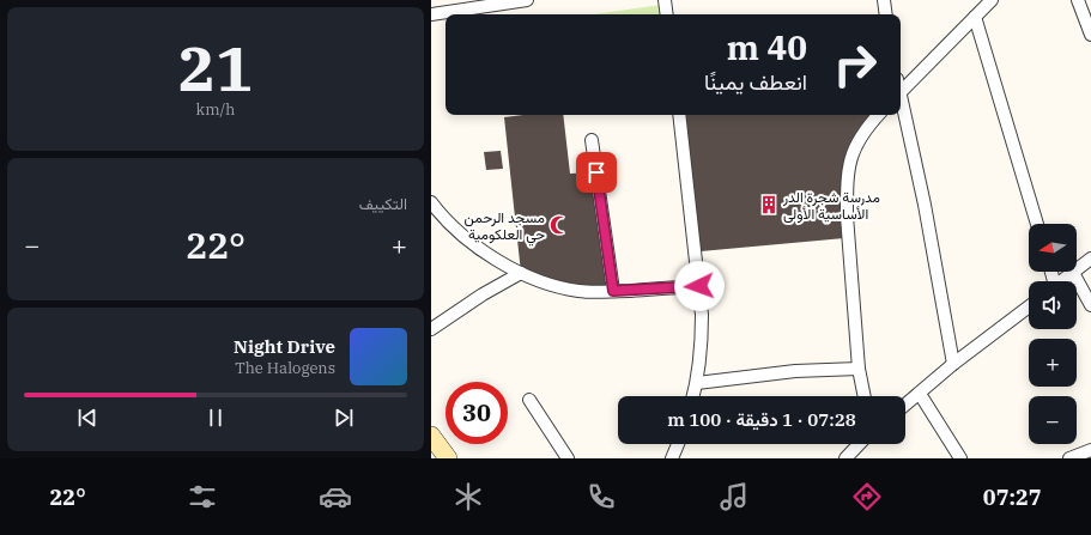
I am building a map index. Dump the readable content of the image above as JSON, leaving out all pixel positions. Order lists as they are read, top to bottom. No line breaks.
{"places":{"building":["مدرسة شجرة الدر الأساسية الأولى"],"mosque":["مسجد الرحمن حي العلكومية"]},"north":"left","page":{"tile":[["21","km/h"],"التكييف"],"turn":["40 m","انعطف يمينًا"],"map_buttons":["+","−"],"heat":["−","22°","+"],"song":["Night Drive","The Halogens"],"limit":"30","trip":"07:28 · 1 دقيقة · 100 m","tabs":["07:27","22°"]}}
